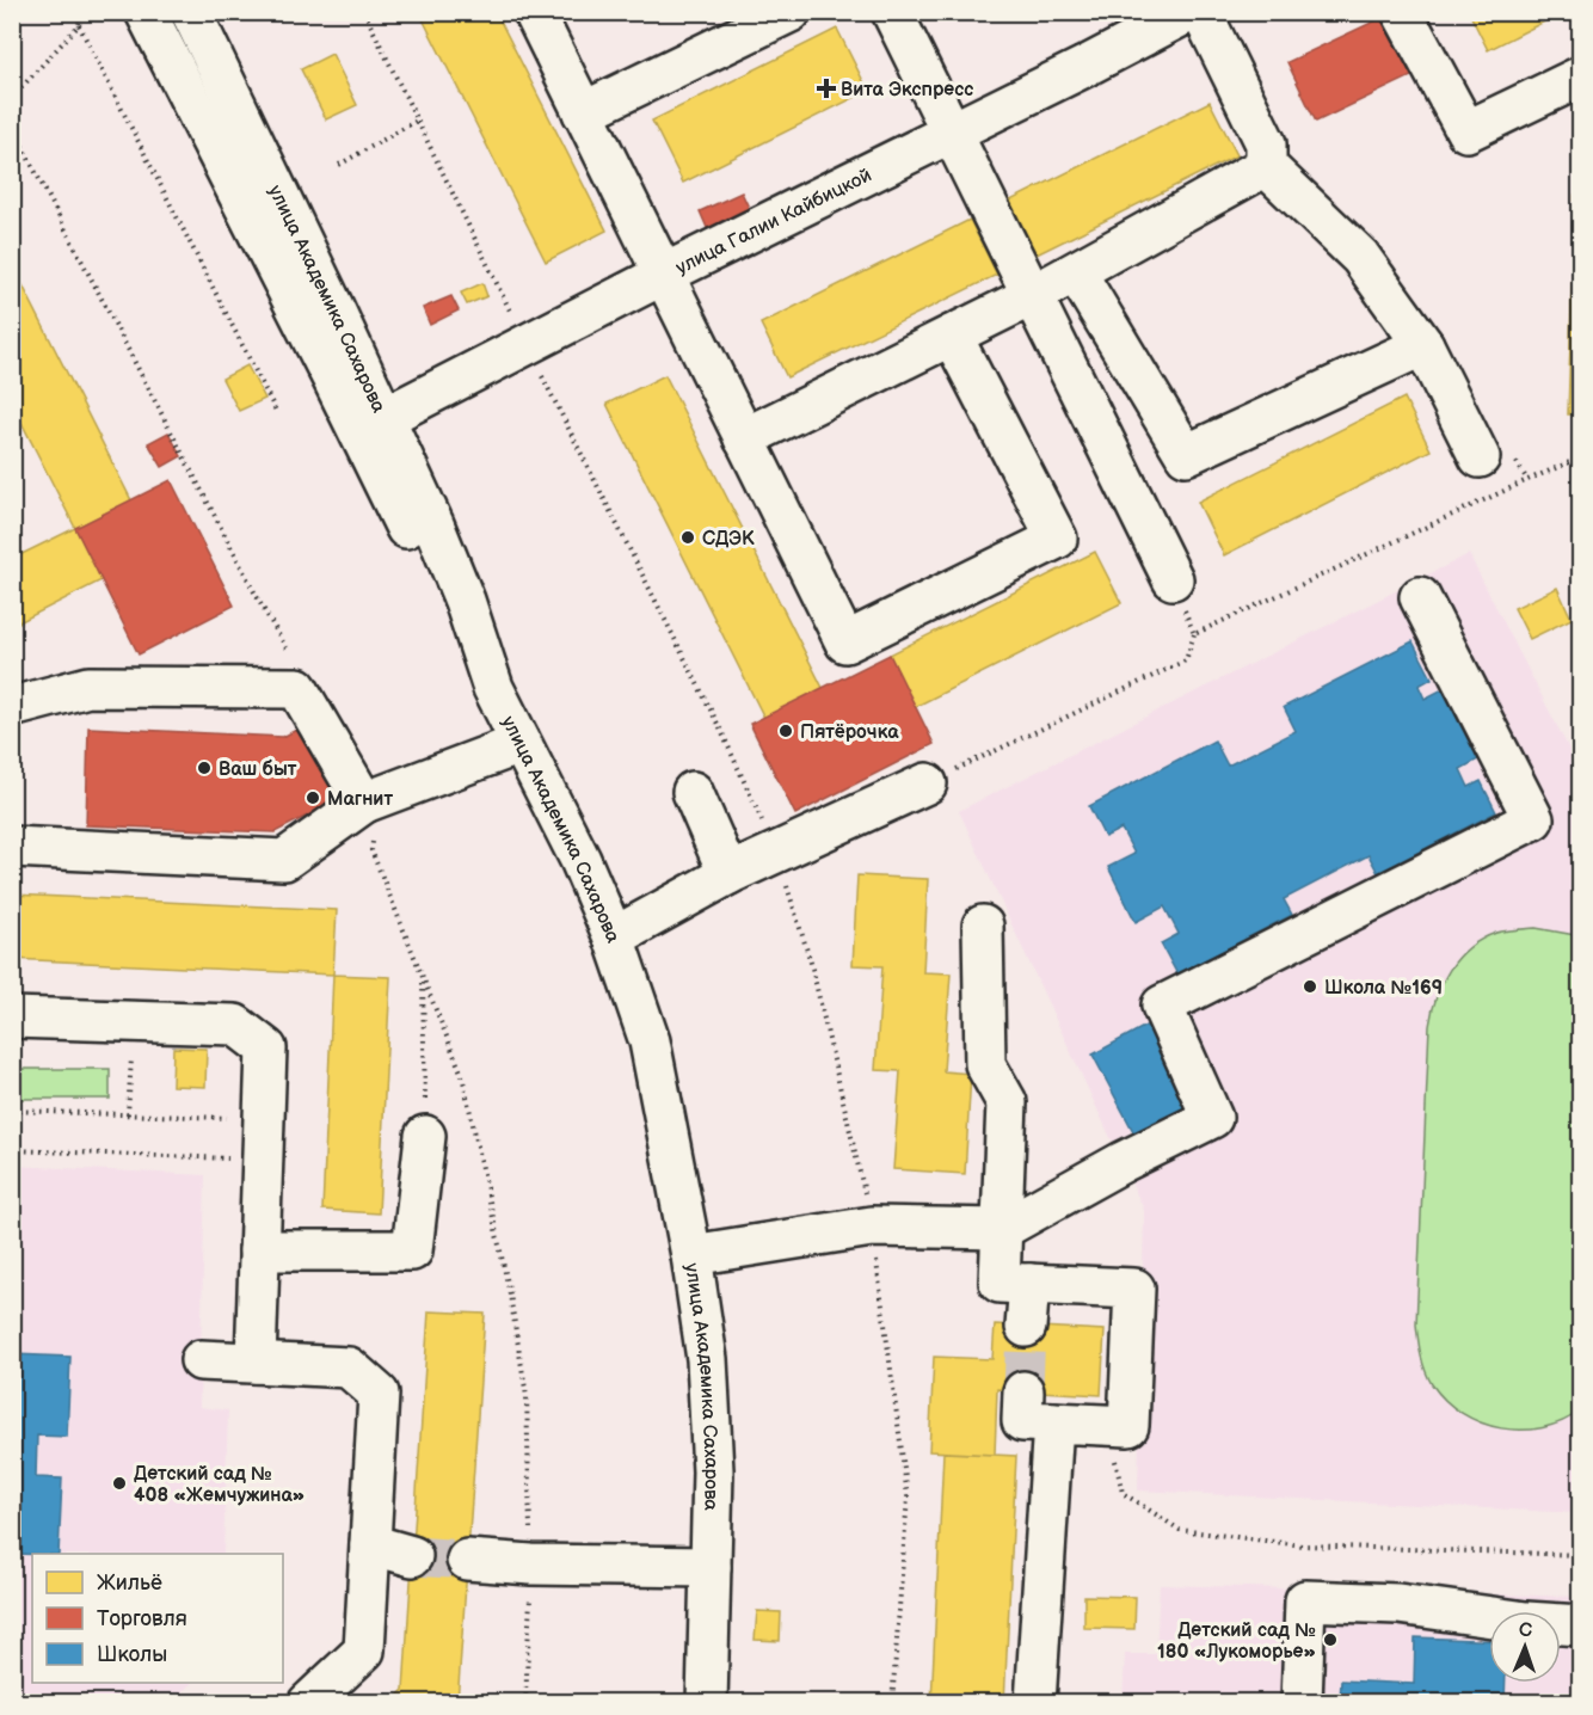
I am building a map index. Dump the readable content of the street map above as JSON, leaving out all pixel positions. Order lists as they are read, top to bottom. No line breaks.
{"streets":{"main road":["улица Галии Кайбицкой","улица Академика Сахарова"]},"crossings":[["улица Галии Кайбицкой","улица Академика Сахарова"]],"places":{"health":["Вита Экспресс"],"other":["СДЭК","Пятёрочка","Ваш быт","Магнит","Школа №169","Детский сад № 408 «Жемчужина»","Детский сад № 180 «Лукоморье»"]},"legend":["Жильё","Торговля","Школы"],"north":"top"}
